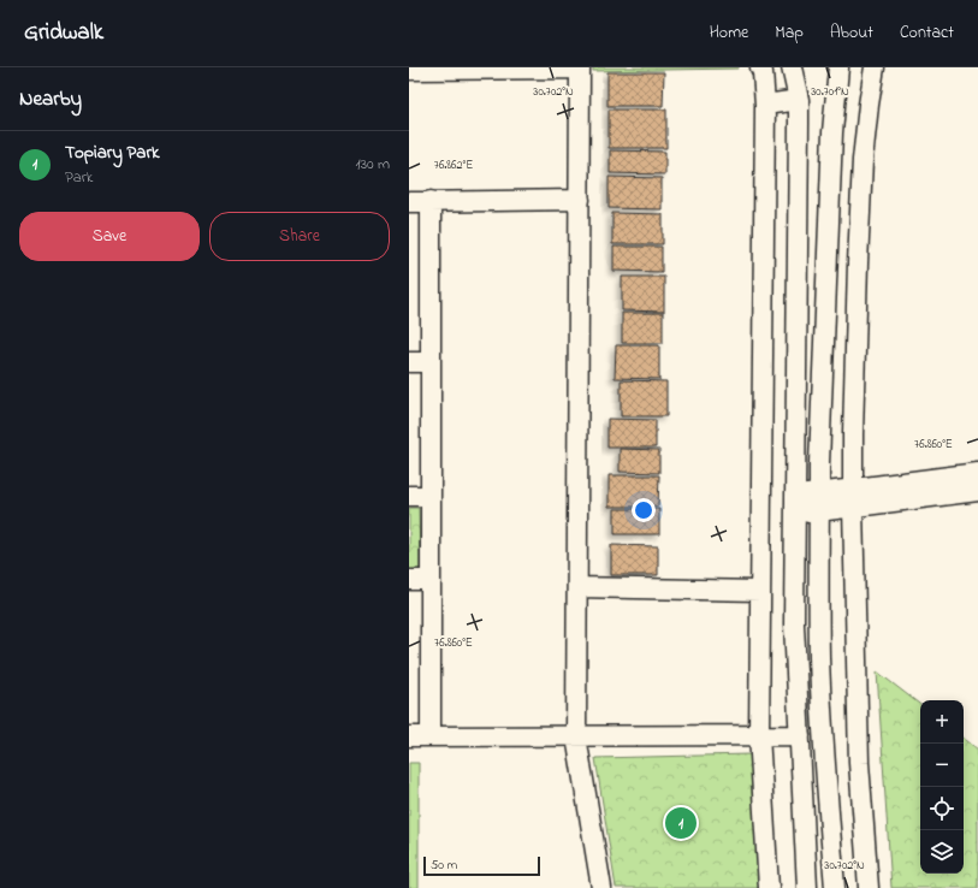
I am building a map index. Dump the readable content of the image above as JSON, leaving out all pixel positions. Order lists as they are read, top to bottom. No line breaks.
{"scale_bar":"50 m","page":{"header":"Gridwalk","nav":["Home","Map","About","Contact"],"heading":"Nearby","list":[{"mark":"1","name":"Topiary Park","note":"Park","value":"130 m"}],"buttons":["Save","Share"],"map_buttons":["+","−"],"pins":"1","scale":"50 m"},"coordinates":["30.702°N","30.701°N","76.862°E","76.860°E"]}
